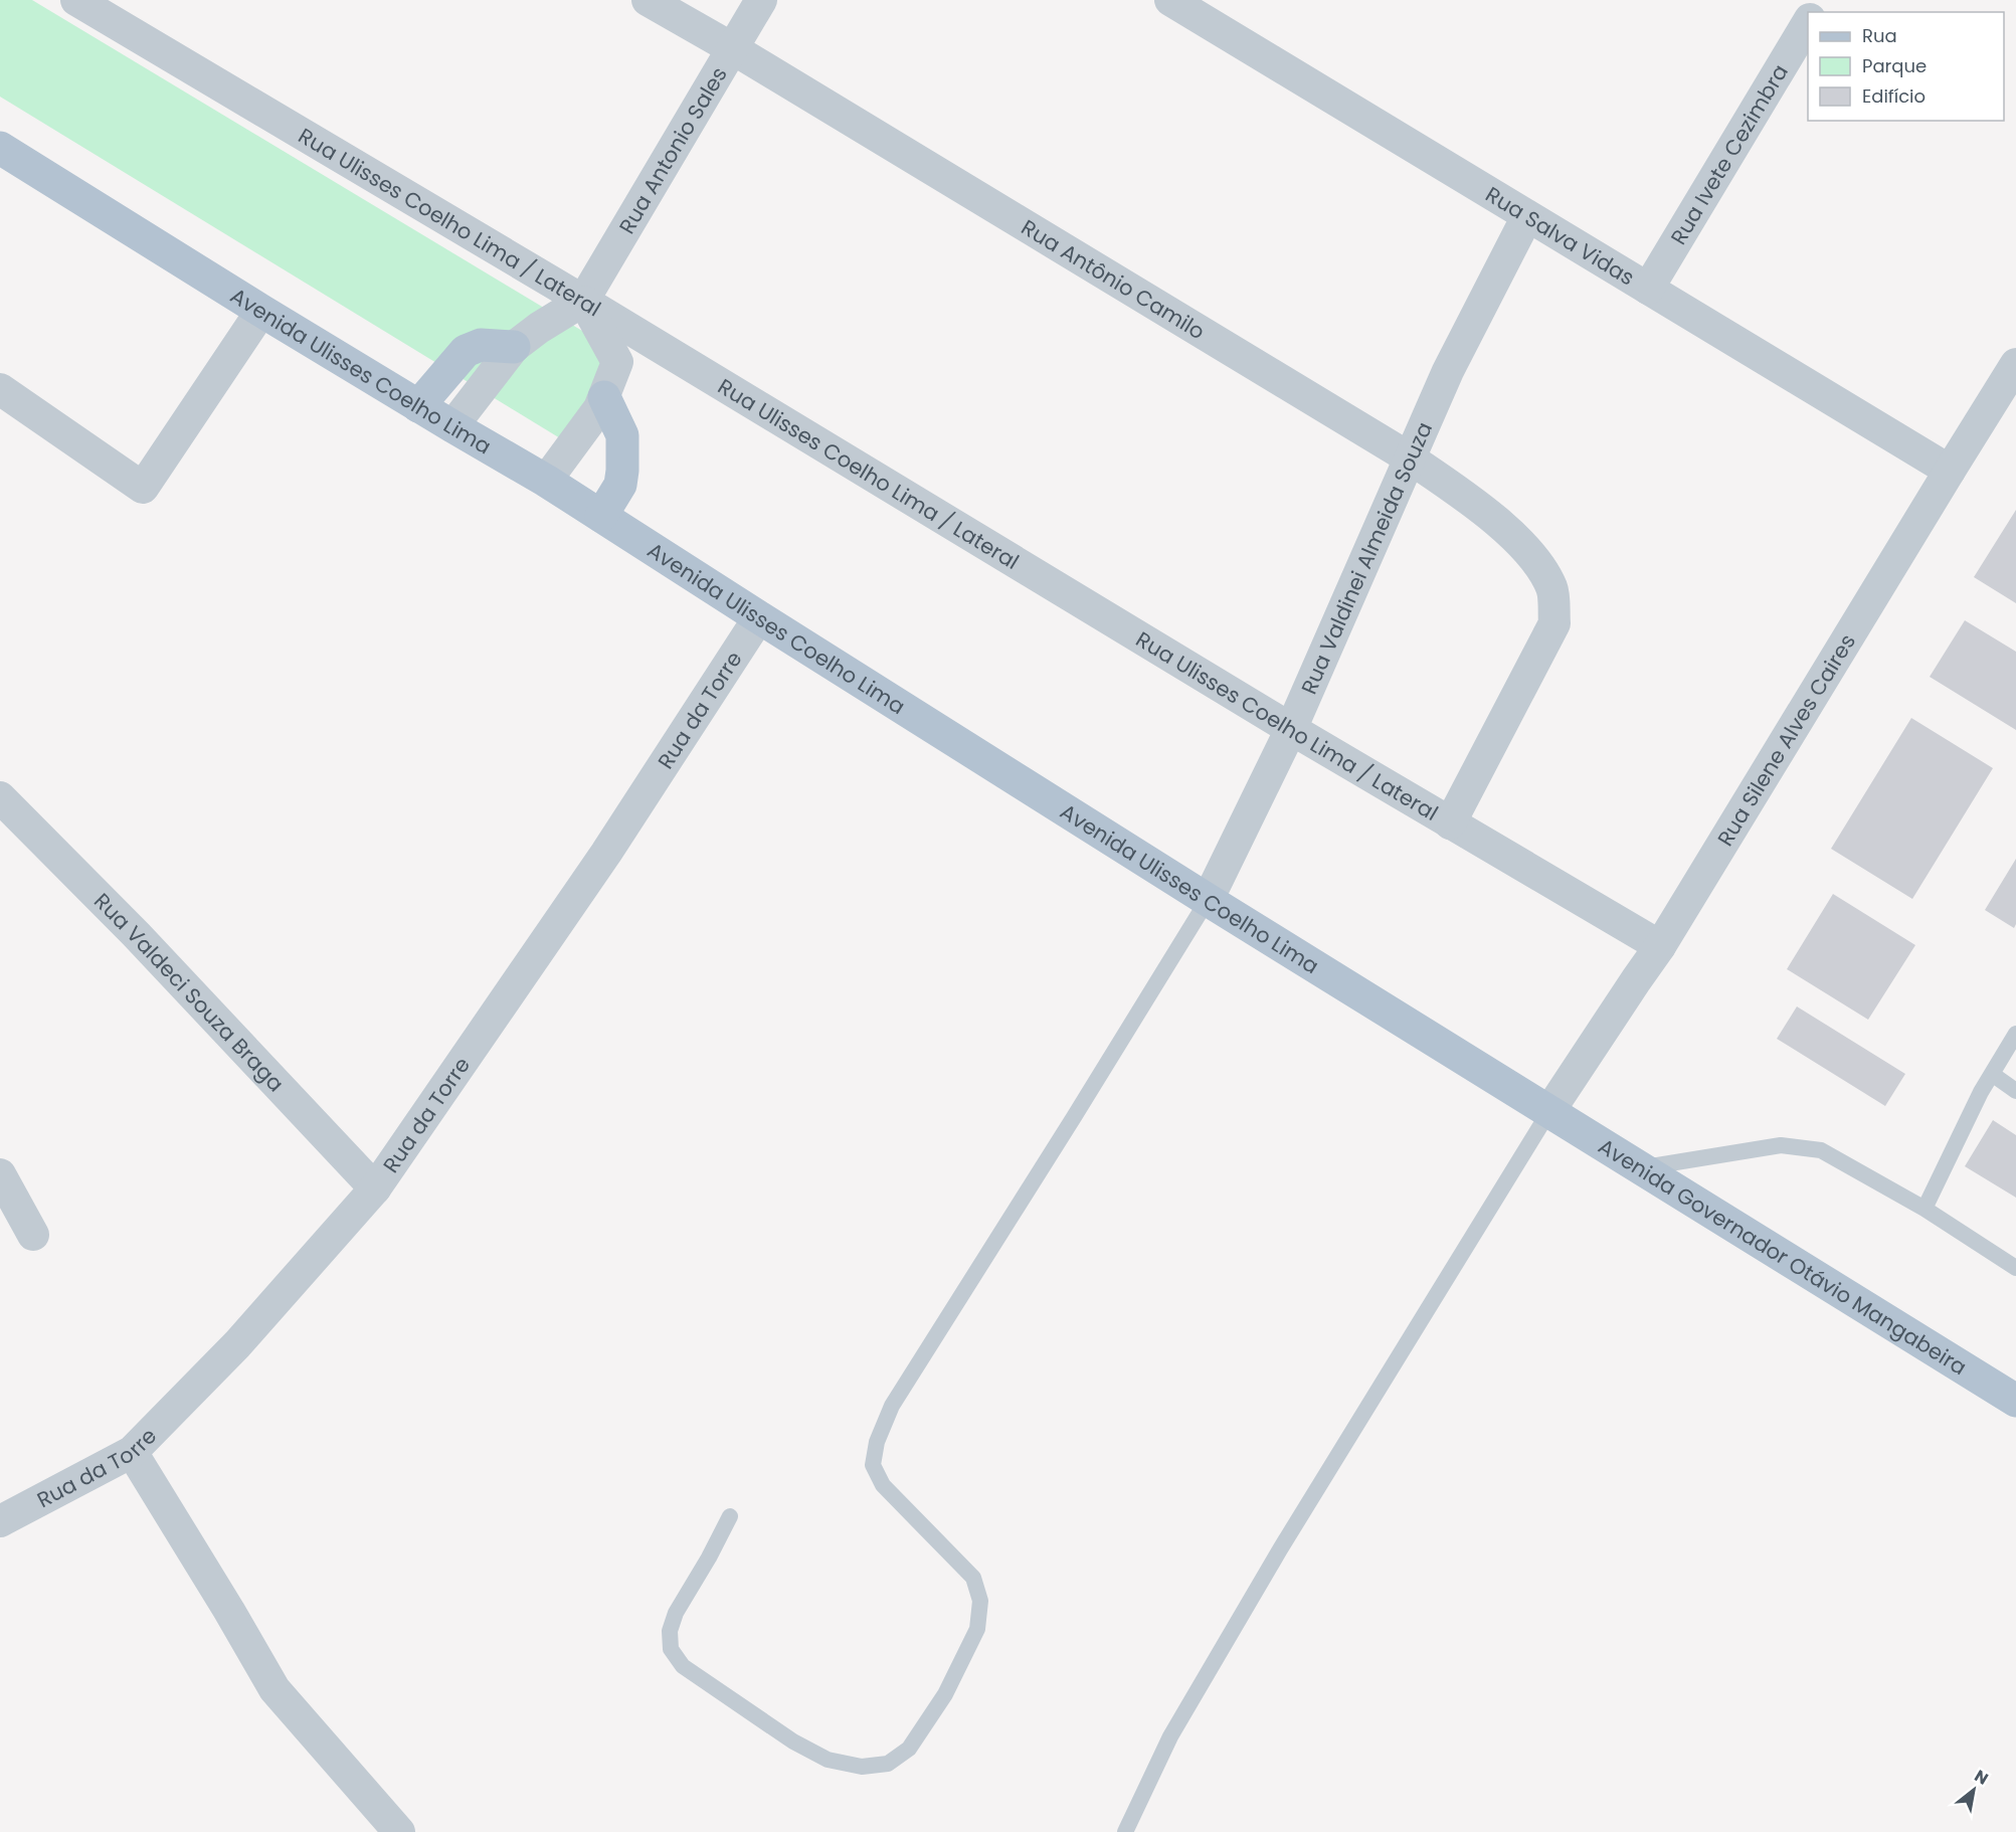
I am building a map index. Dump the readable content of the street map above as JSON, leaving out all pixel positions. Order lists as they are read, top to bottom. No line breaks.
{"streets":{"main road":["Avenida Ulisses Coelho Lima","Avenida Governador Otávio Mangabeira"],"street":["Rua Antonio Sales","Rua Ivete Cezimbra","Rua Ulisses Coelho Lima / Lateral","Rua Salva Vidas","Rua Antônio Camilo","Rua Valdinei Almeida Souza","Rua da Torre","Rua Silene Alves Caires","Rua Valdeci Souza Braga"]},"crossings":[["Rua Antonio Sales","Rua Ulisses Coelho Lima / Lateral"],["Rua Antonio Sales","Rua Antônio Camilo"],["Rua Ivete Cezimbra","Rua Salva Vidas"],["Rua Ulisses Coelho Lima / Lateral","Rua Antônio Camilo"],["Rua Ulisses Coelho Lima / Lateral","Rua Valdinei Almeida Souza"],["Rua Ulisses Coelho Lima / Lateral","Rua Silene Alves Caires"],["Rua Salva Vidas","Rua Valdinei Almeida Souza"],["Rua Salva Vidas","Rua Silene Alves Caires"],["Rua Antônio Camilo","Rua Valdinei Almeida Souza"],["Avenida Ulisses Coelho Lima","Rua Valdinei Almeida Souza"],["Avenida Ulisses Coelho Lima","Rua da Torre"],["Avenida Ulisses Coelho Lima","Rua Silene Alves Caires"],["Avenida Ulisses Coelho Lima","Avenida Governador Otávio Mangabeira"],["Rua da Torre","Rua Valdeci Souza Braga"],["Rua Silene Alves Caires","Avenida Governador Otávio Mangabeira"]],"legend":["Rua","Parque","Edifício"],"north":"top right"}
